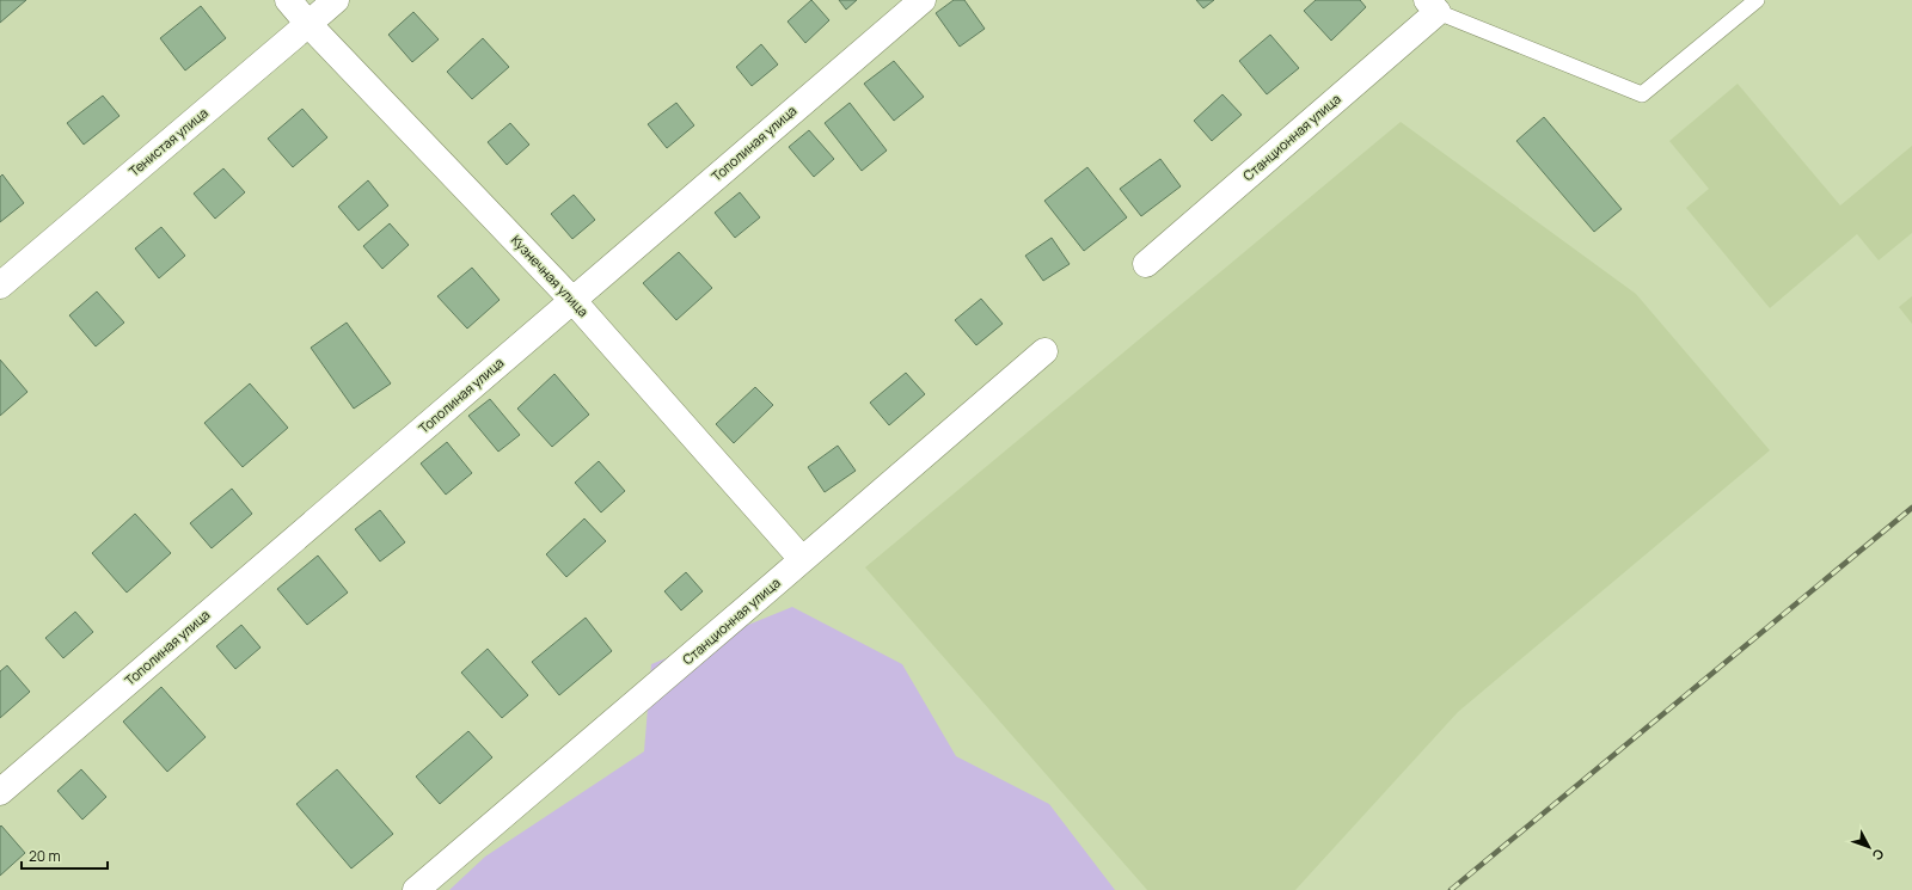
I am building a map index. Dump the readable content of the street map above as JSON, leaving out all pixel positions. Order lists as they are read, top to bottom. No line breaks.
{"streets":{"street":["Станционная улица","Тенистая улица","Тополиная улица","Кузнечная улица"]},"crossings":[["Станционная улица","Кузнечная улица"],["Тенистая улица","Кузнечная улица"],["Тополиная улица","Кузнечная улица"]],"scale_bar":"20 m","north":"bottom right"}
